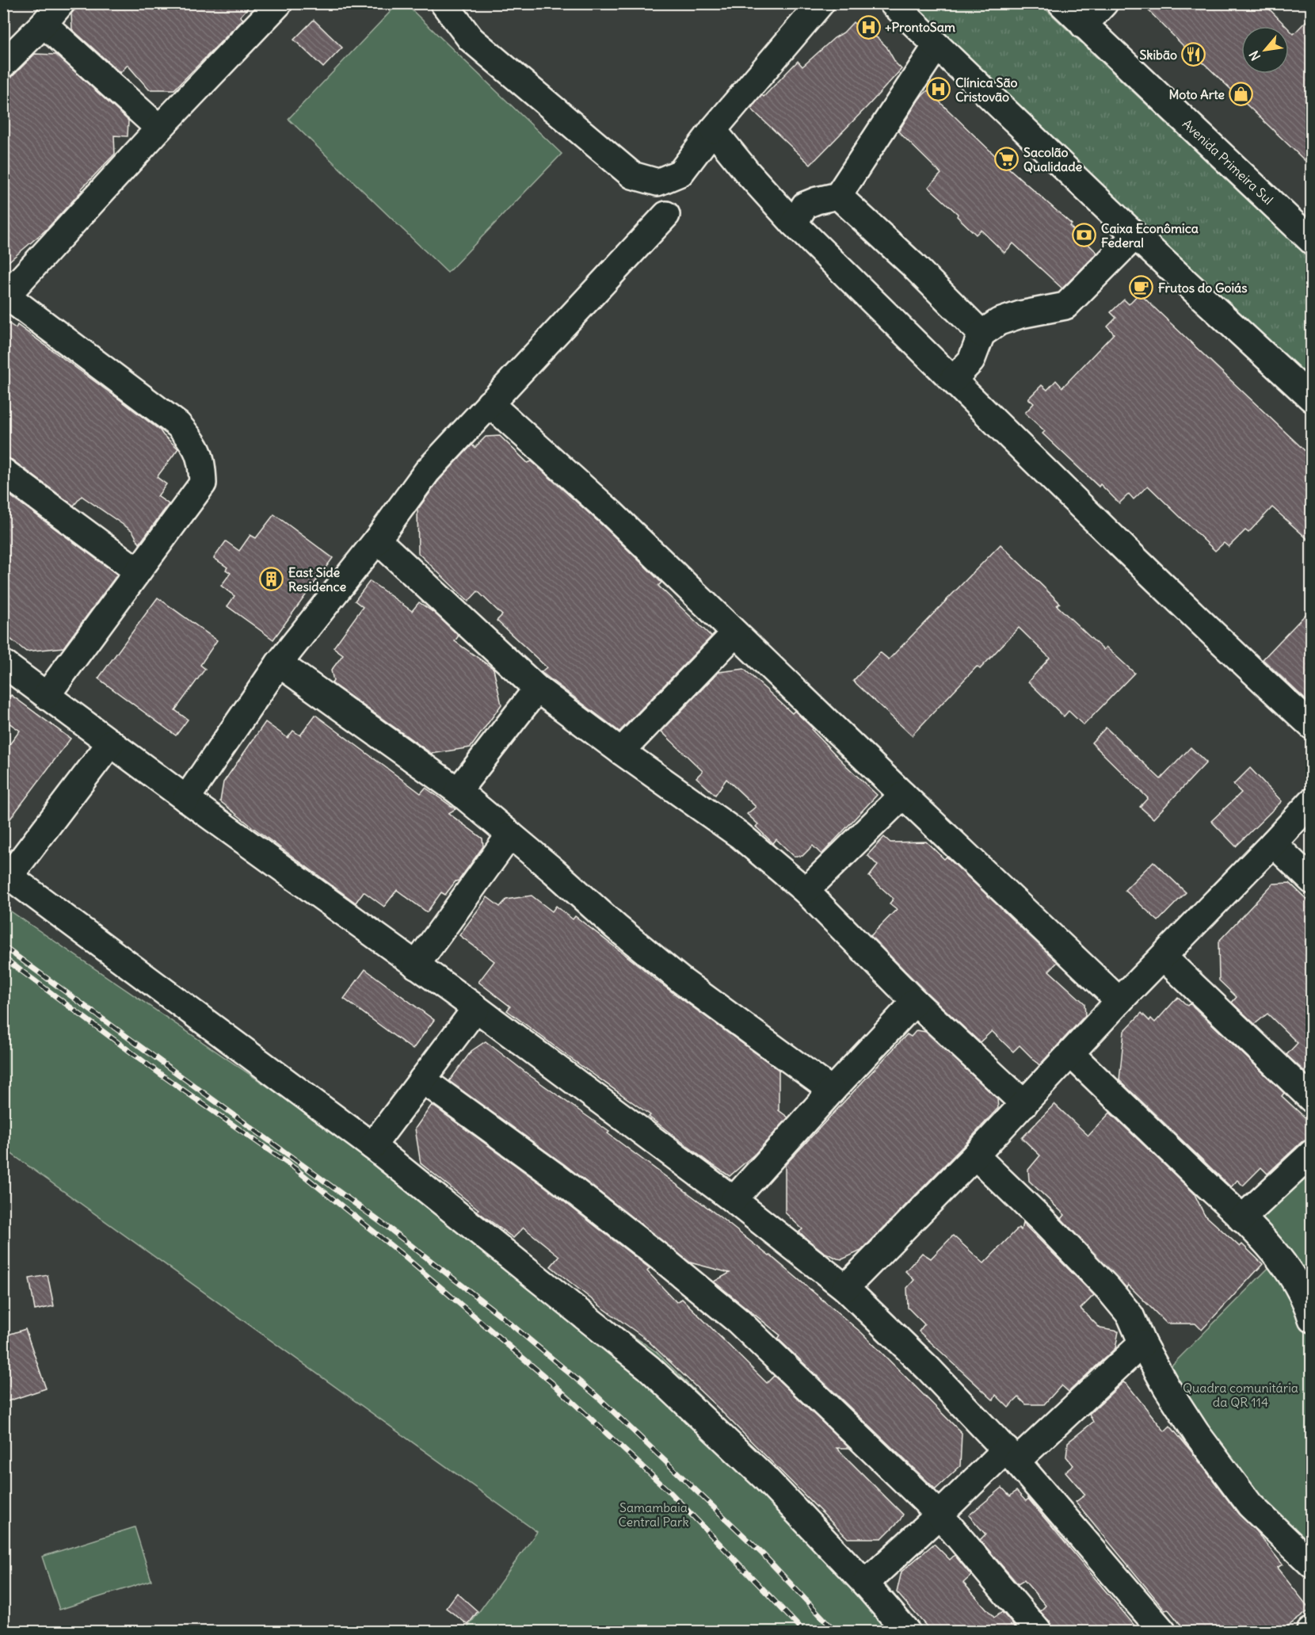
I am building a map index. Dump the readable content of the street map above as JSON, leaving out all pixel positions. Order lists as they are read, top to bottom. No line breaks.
{"streets":{"street":["Avenida Primeira Sul"]},"parks":["Quadra comunitária da QR 114","Samambaia Central Park"],"places":{"hospital":["+ProntoSam","Clínica São Cristovão"],"restaurant":["Skibão"],"shop":["Moto Arte"],"supermarket":["Sacolão Qualidade"],"bank":["Caixa Econômica Federal"],"cafe":["Frutos do Goiás"],"building":["East Side Residence"]},"north":"bottom left"}
